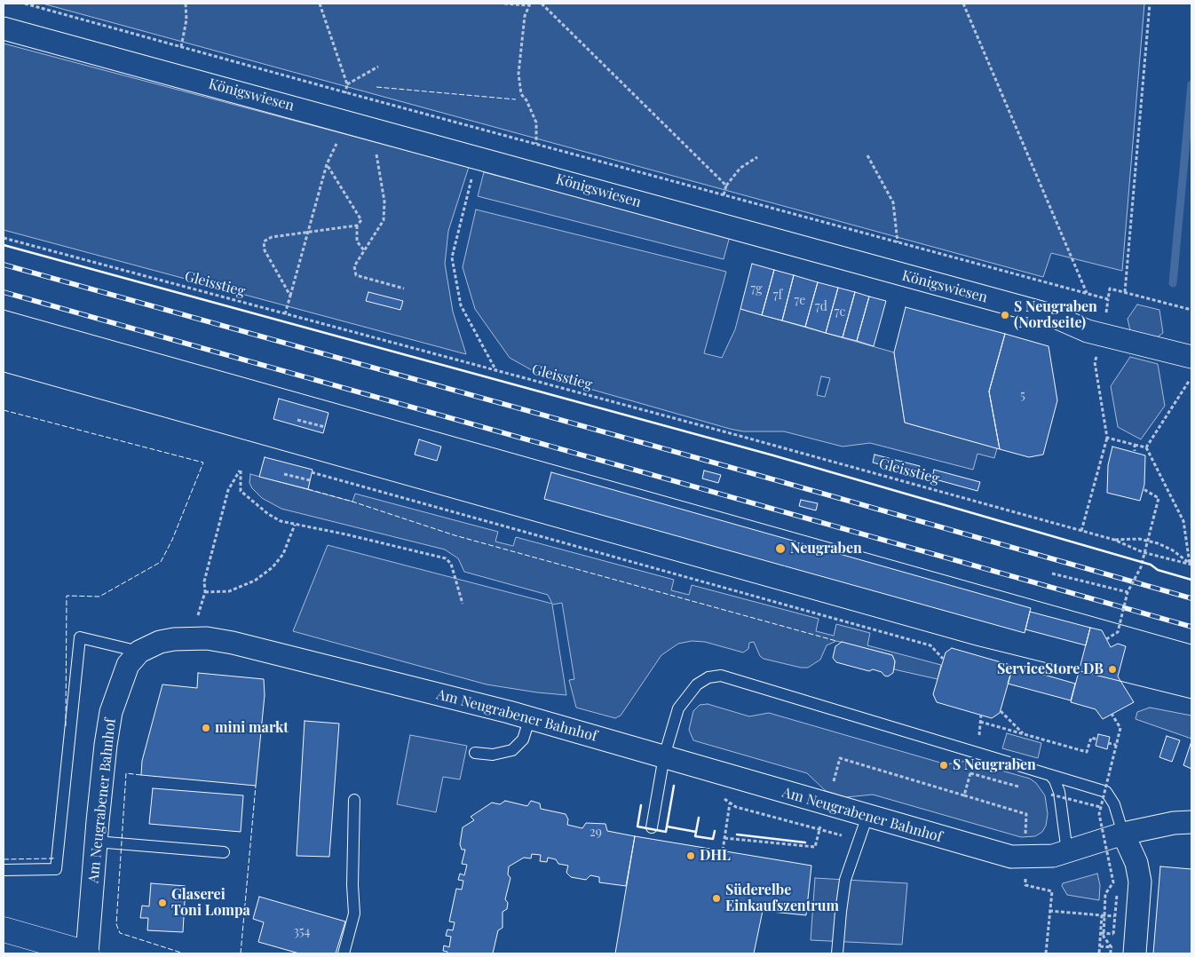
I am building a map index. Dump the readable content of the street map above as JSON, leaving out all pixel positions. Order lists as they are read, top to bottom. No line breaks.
{"streets":{"street":["Königswiesen","Am Neugrabener Bahnhof"],"path":["Gleisstieg"]},"places":["S Neugraben (Nordseite)","Neugraben","ServiceStore DB","mini markt","S Neugraben","DHL","Süderelbe Einkaufszentrum","Glaserei Toni Lompa"],"house_numbers":["7g","7f","7e","7d","7c","5","29","354"]}
